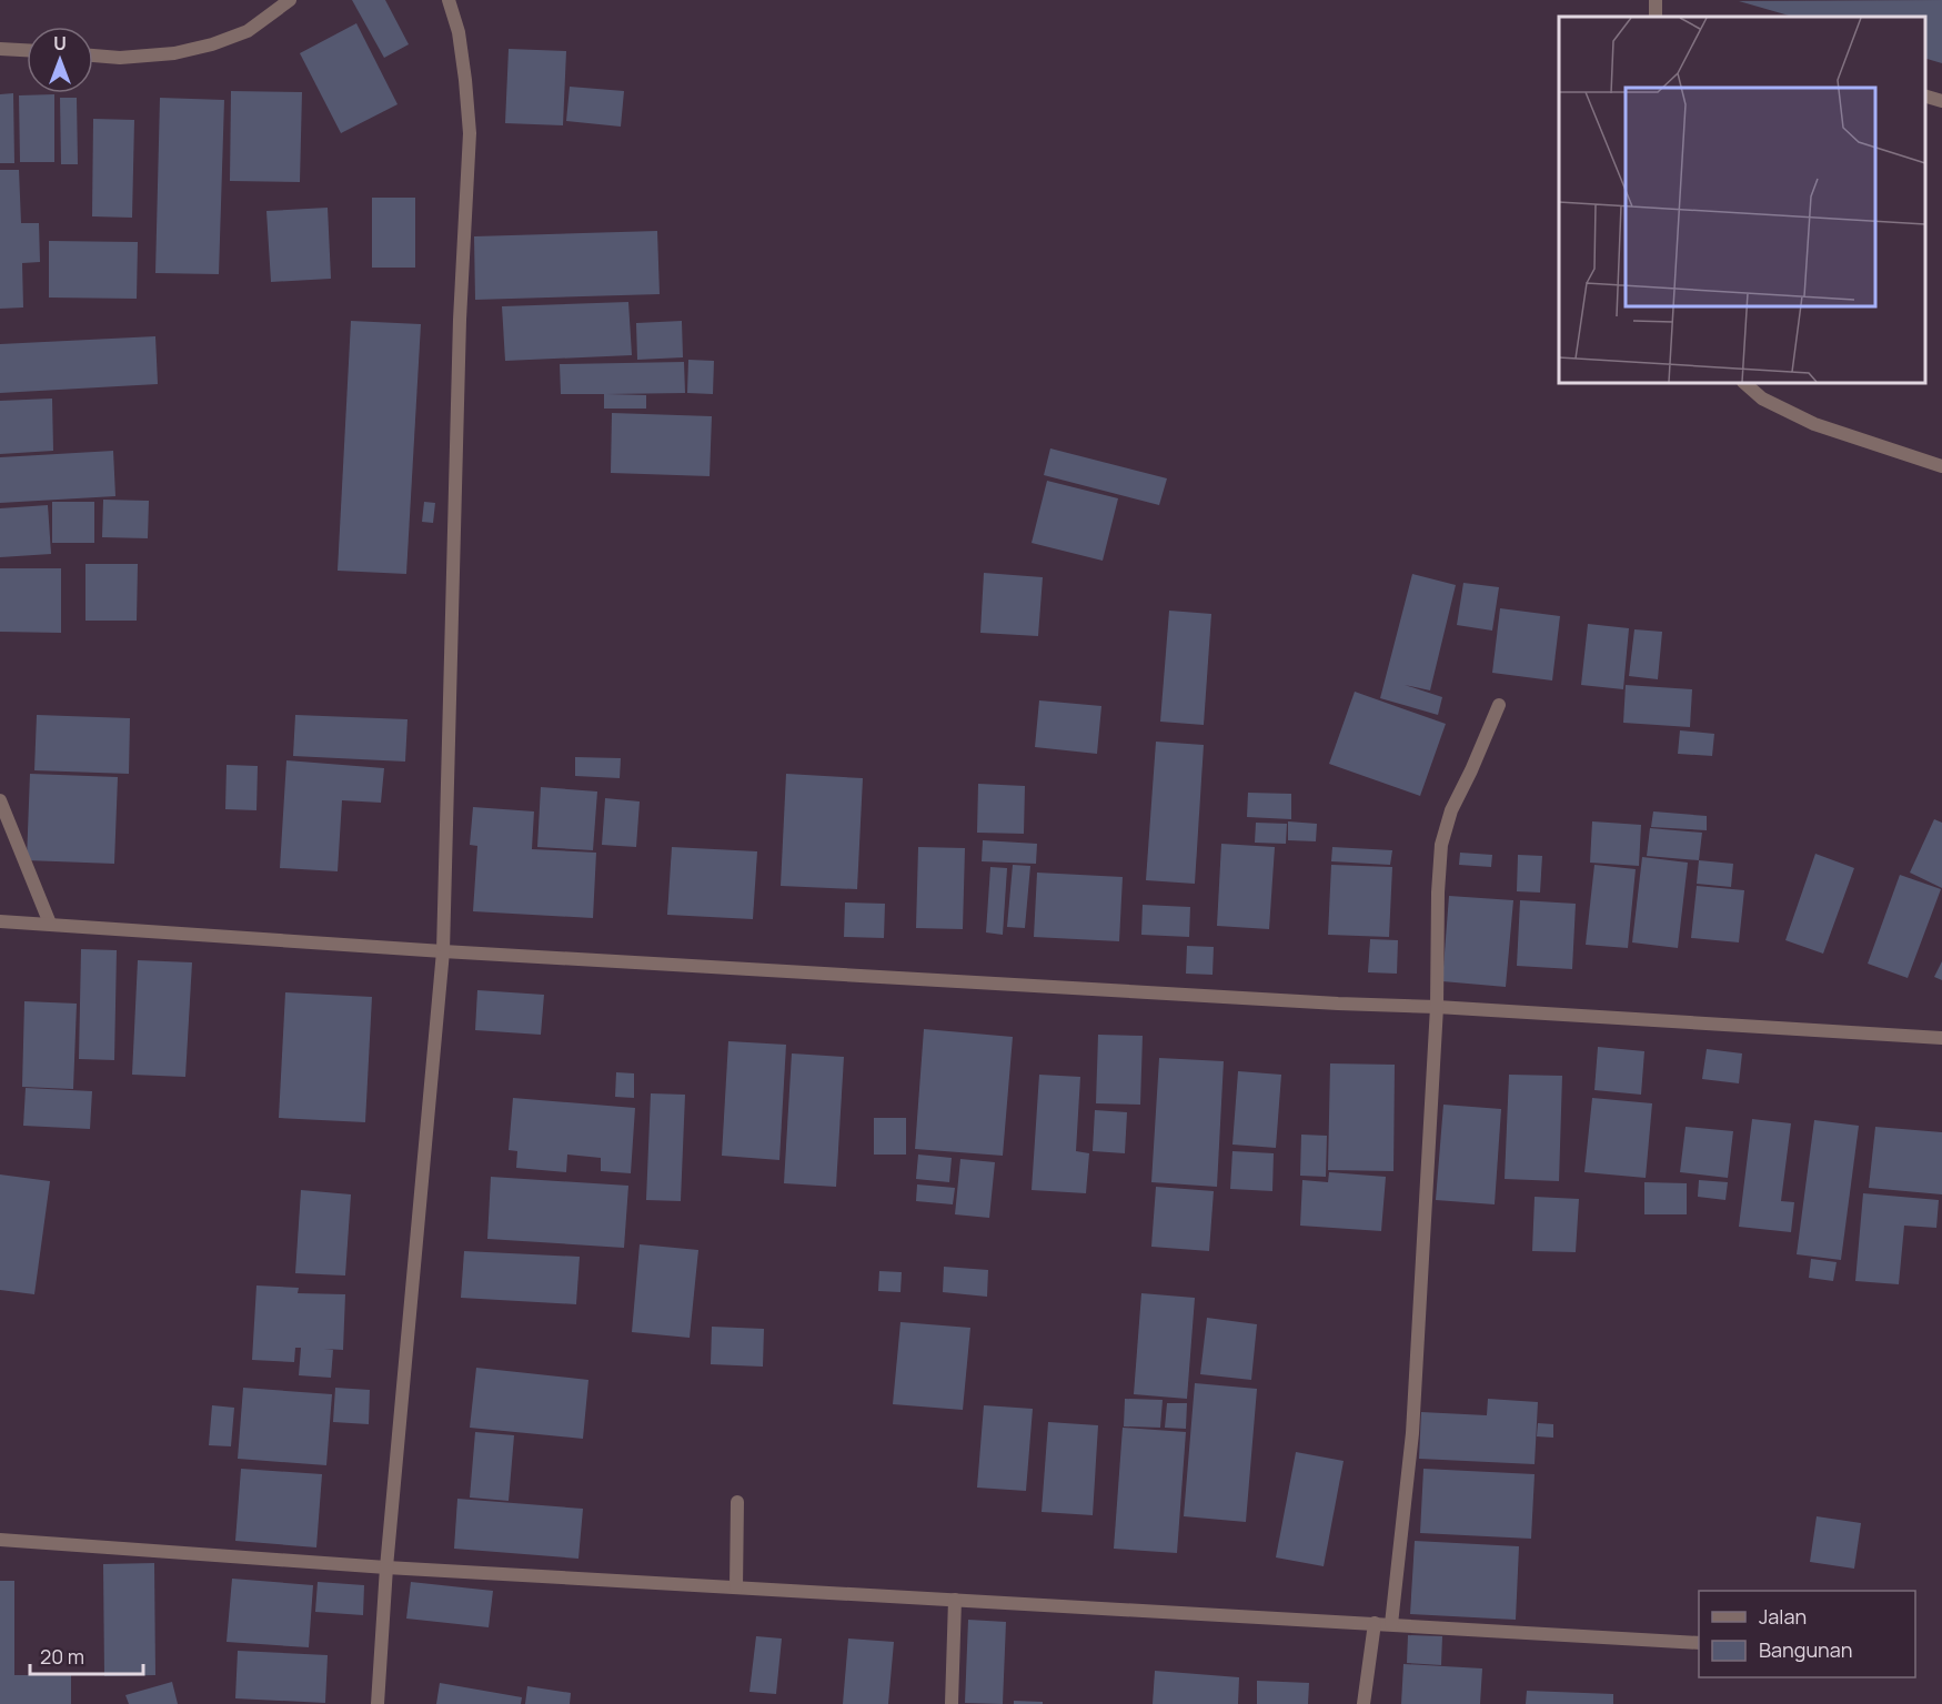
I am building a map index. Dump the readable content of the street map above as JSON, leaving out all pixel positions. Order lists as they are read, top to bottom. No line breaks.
{"legend":["Jalan","Bangunan"],"scale_bar":"20 m","north":"top"}
